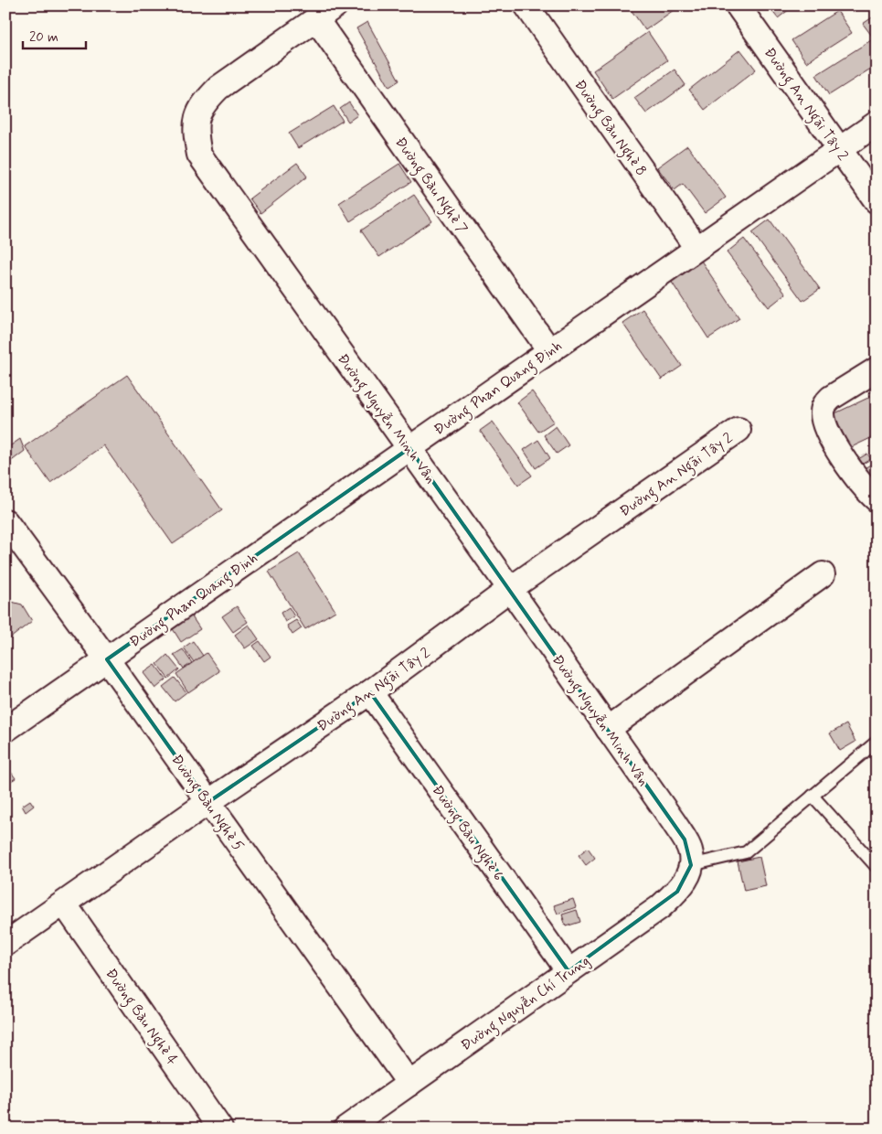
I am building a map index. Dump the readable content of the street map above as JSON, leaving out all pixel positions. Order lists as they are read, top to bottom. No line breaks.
{"streets":{"street":["Đường An Ngãi Tây 2","Đường Bàu Nghè 8","Đường Bàu Nghè 7","Đường Phan Quang Định","Đường Nguyễn Minh Vân","Đường Bàu Nghè 5","Đường Bàu Nghè 6","Đường Nguyễn Chí Trung","Đường Bàu Nghè 4"]},"crossings":[["Đường An Ngãi Tây 2","Đường Phan Quang Định"],["Đường An Ngãi Tây 2","Đường Nguyễn Minh Vân"],["Đường An Ngãi Tây 2","Đường Bàu Nghè 5"],["Đường An Ngãi Tây 2","Đường Bàu Nghè 6"],["Đường An Ngãi Tây 2","Đường Bàu Nghè 4"],["Đường Bàu Nghè 8","Đường Phan Quang Định"],["Đường Bàu Nghè 7","Đường Phan Quang Định"],["Đường Bàu Nghè 7","Đường Nguyễn Minh Vân"],["Đường Phan Quang Định","Đường Nguyễn Minh Vân"],["Đường Phan Quang Định","Đường Bàu Nghè 5"],["Đường Nguyễn Minh Vân","Đường Nguyễn Chí Trung"],["Đường Bàu Nghè 5","Đường Nguyễn Chí Trung"],["Đường Bàu Nghè 6","Đường Nguyễn Chí Trung"]],"scale_bar":"20 m"}
